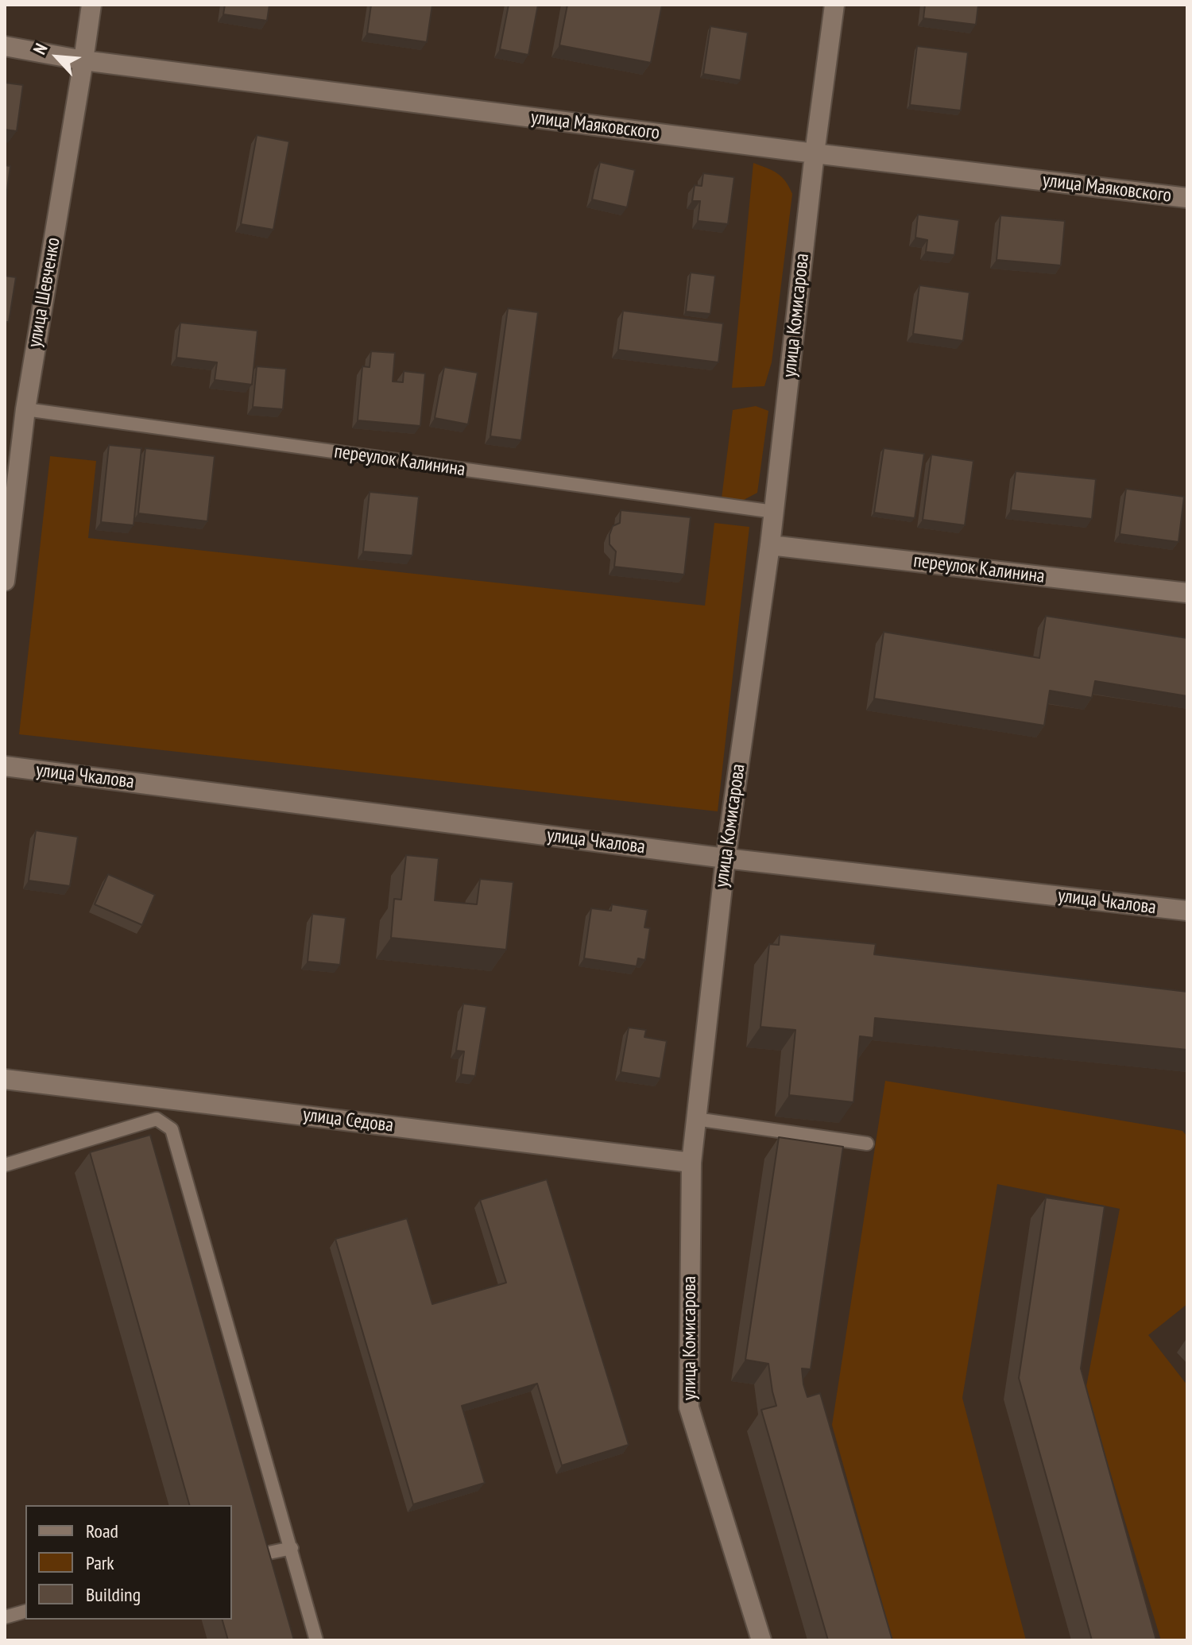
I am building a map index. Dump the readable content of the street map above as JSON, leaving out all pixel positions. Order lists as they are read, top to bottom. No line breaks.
{"streets":{"street":["улица Маяковского","улица Шевченко","улица Комисарова","переулок Калинина","улица Чкалова","улица Седова"]},"crossings":[["улица Маяковского","улица Шевченко"],["улица Маяковского","улица Комисарова"],["улица Шевченко","переулок Калинина"],["улица Комисарова","переулок Калинина"],["улица Комисарова","улица Чкалова"],["улица Комисарова","улица Седова"]],"legend":["Road","Park","Building"],"north":"top left"}
